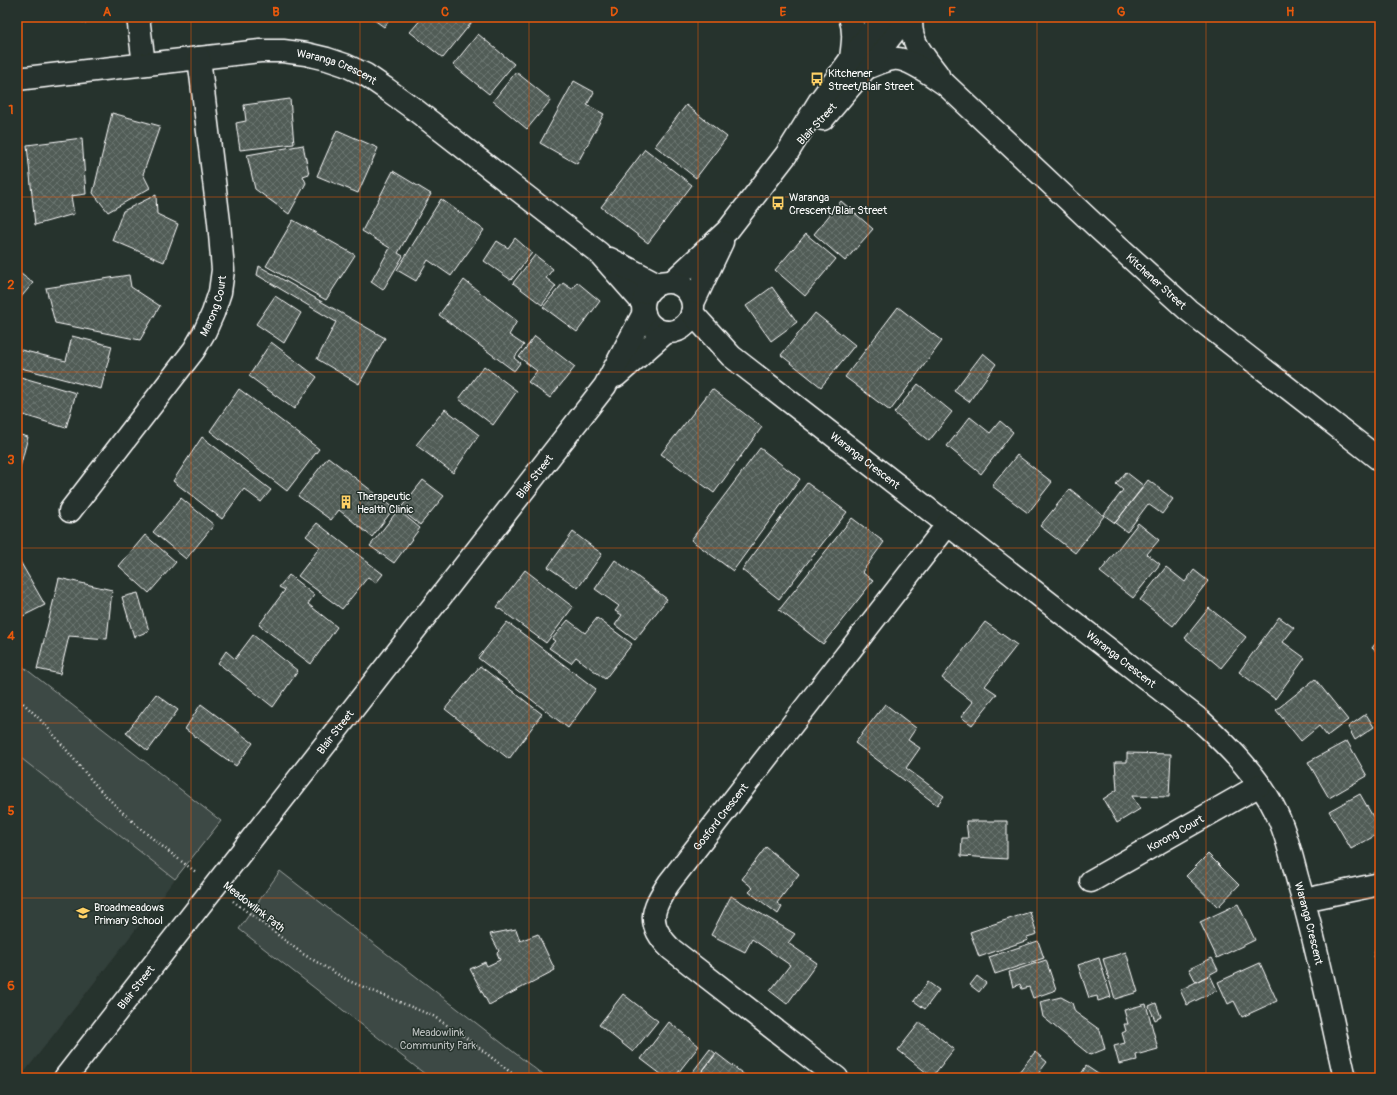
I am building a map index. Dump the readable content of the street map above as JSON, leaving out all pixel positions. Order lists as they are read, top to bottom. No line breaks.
{"streets":{"street":["Waranga Crescent","Blair Street","Kitchener Street","Marong Court","Gosford Crescent","Korong Court"],"path":["Meadowlink Path"]},"crossings":[["Waranga Crescent","Blair Street"],["Waranga Crescent","Marong Court"],["Waranga Crescent","Gosford Crescent"],["Waranga Crescent","Korong Court"],["Blair Street","Meadowlink Path"]],"parks":["Meadowlink Community Park"],"places":{"bus stop":["Kitchener Street/Blair Street","Waranga Crescent/Blair Street"],"building":["Therapeutic Health Clinic"],"school or university":["Broadmeadows Primary School"]},"grid":{"columns":["A","B","C","D","E","F","G","H"],"rows":["1","2","3","4","5","6"]}}
